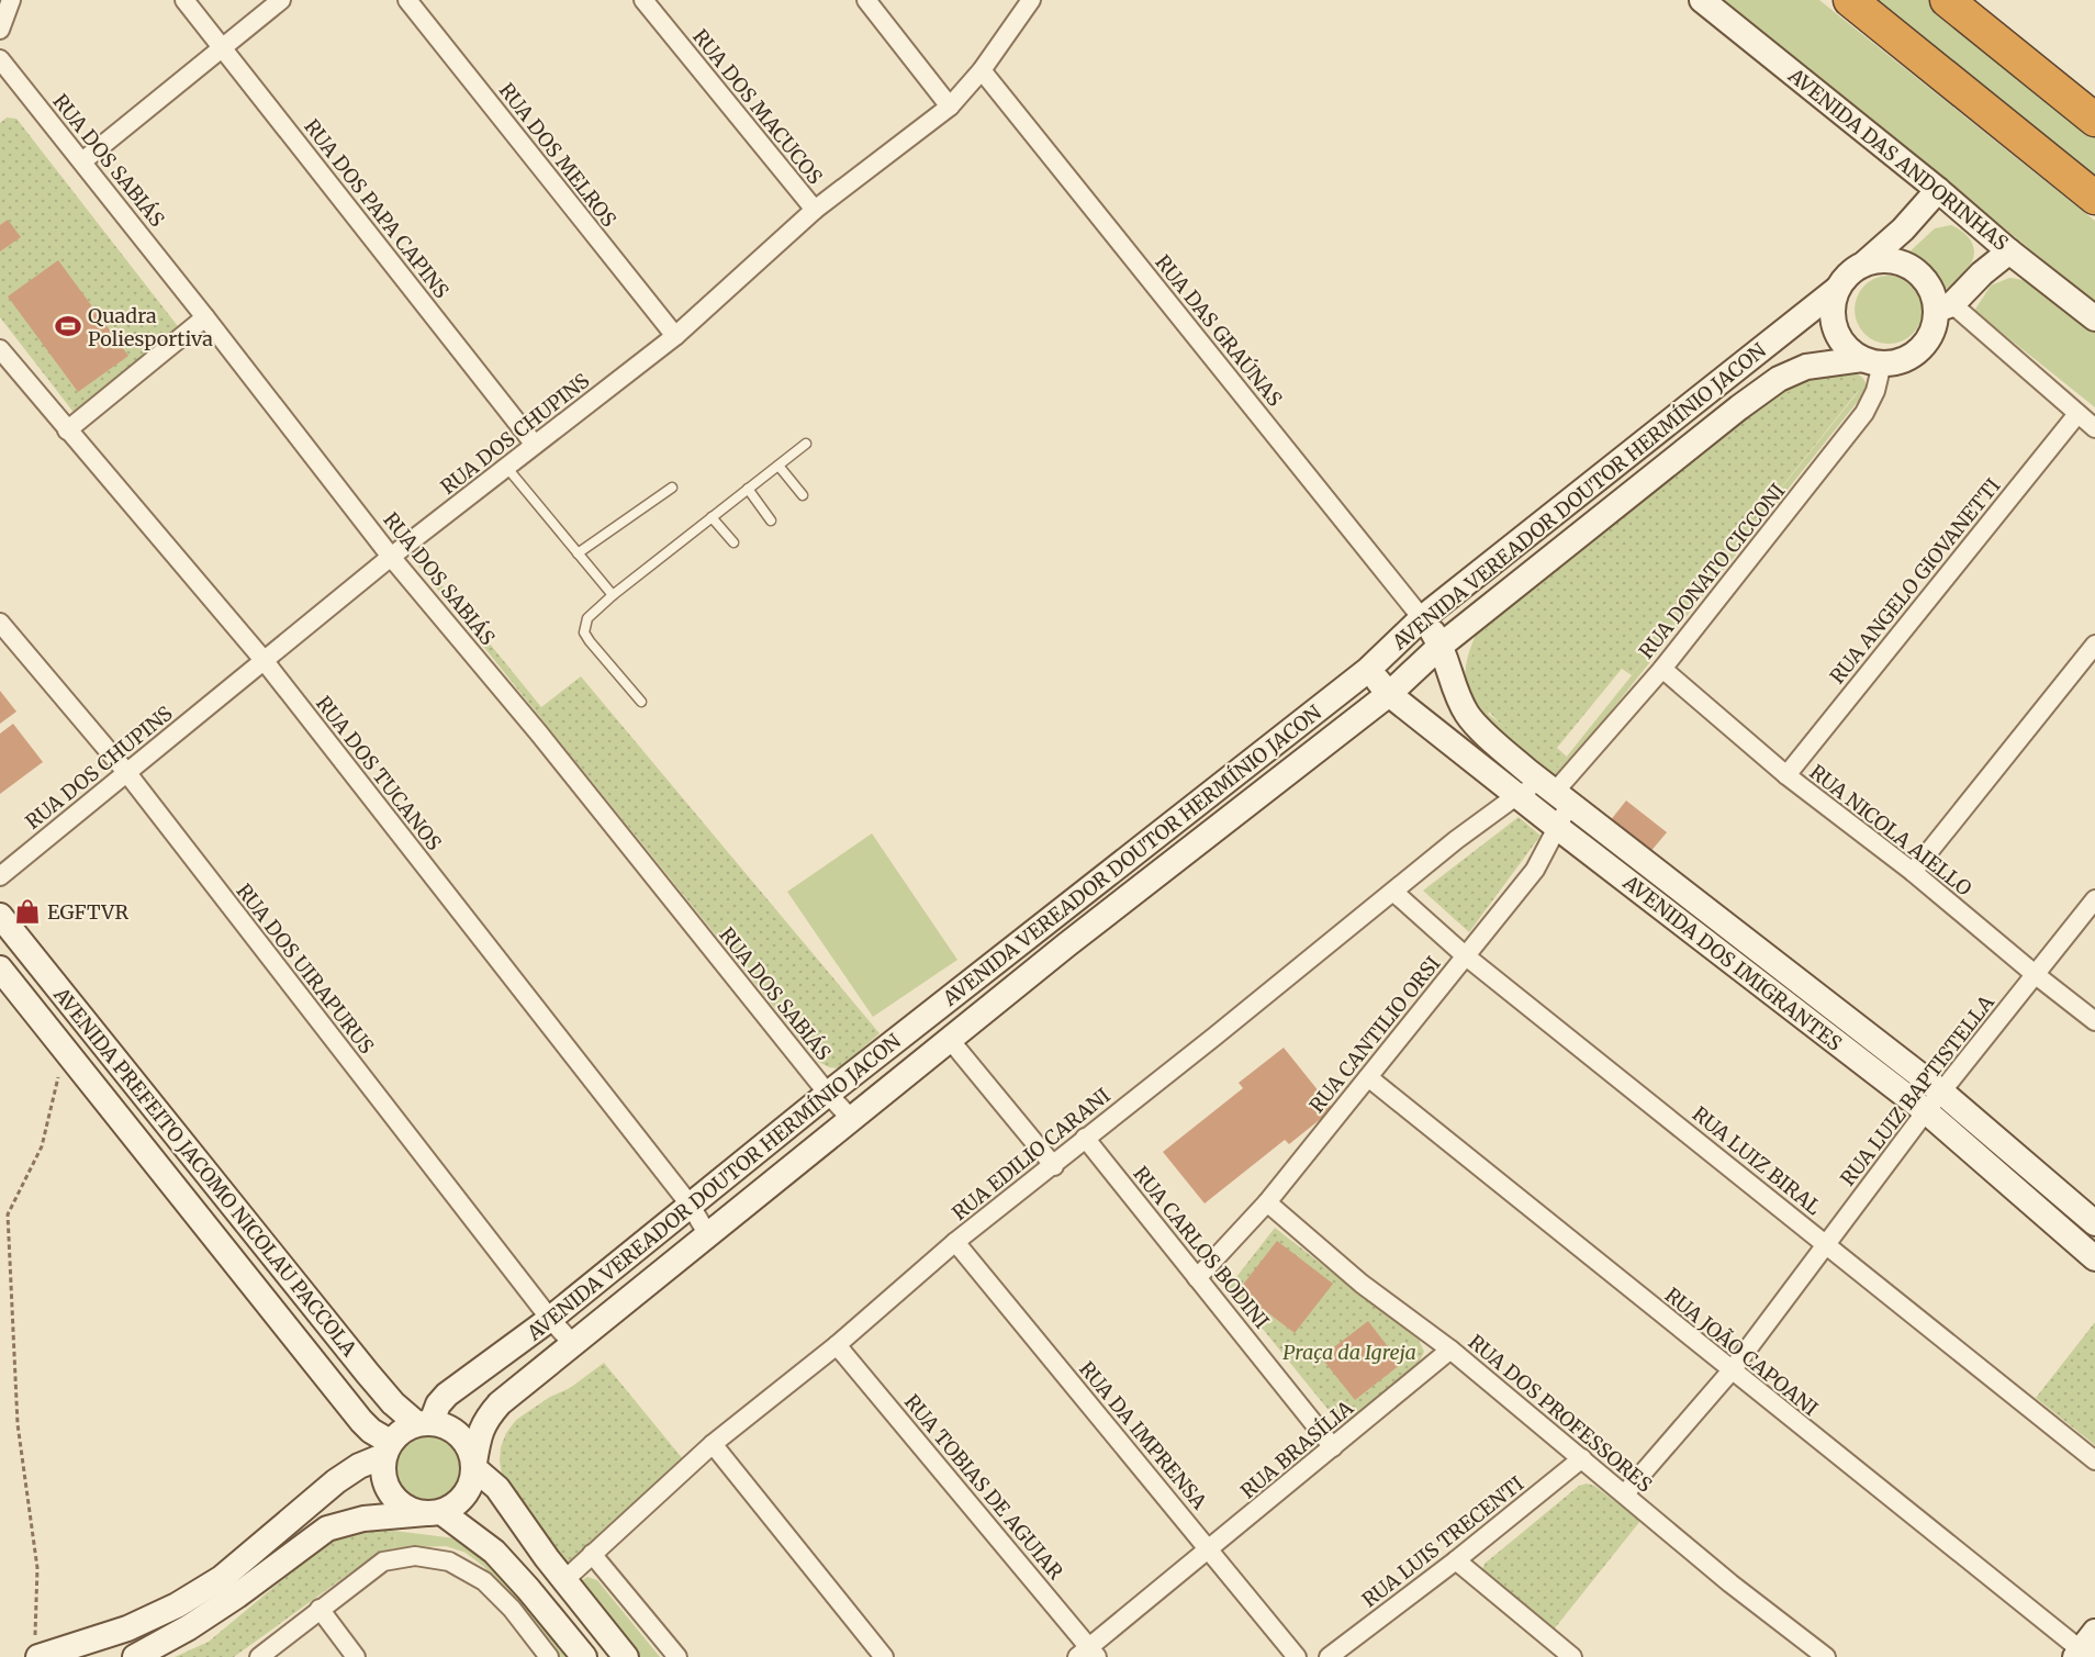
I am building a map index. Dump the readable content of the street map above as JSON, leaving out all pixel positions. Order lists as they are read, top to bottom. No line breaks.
{"streets":{"street":["RUA DOS MACUCOS","RUA DOS MELROS","AVENIDA DAS ANDORINHAS","RUA DOS SABIÁS","RUA DOS PAPA CAPINS","RUA DAS GRAÚNAS","RUA DOS CHUPINS","AVENIDA VEREADOR DOUTOR HERMÍNIO JACON","RUA DONATO CICCONI","RUA ANGELO GIOVANETTI","RUA DOS TUCANOS","RUA NICOLA AIELLO","AVENIDA DOS IMIGRANTES","RUA DOS UIRAPURUS","RUA CANTILIO ORSI","RUA LUIZ BAPTISTELLA","RUA EDILIO CARANI","RUA LUIZ BIRAL","AVENIDA PREFEITO JACOMO NICOLAU PACCOLA","RUA CARLOS BODINI","RUA JOÃO CAPOANI","RUA DOS PROFESSORES","RUA DA IMPRENSA","RUA BRASÍLIA","RUA TOBIAS DE AGUIAR","RUA LUIS TRECENTI"]},"crossings":[["RUA DOS MACUCOS","RUA DOS CHUPINS"],["RUA DOS MELROS","RUA DOS CHUPINS"],["RUA DOS SABIÁS","RUA DOS CHUPINS"],["RUA DOS SABIÁS","AVENIDA VEREADOR DOUTOR HERMÍNIO JACON"],["RUA DOS PAPA CAPINS","RUA DOS CHUPINS"],["RUA DAS GRAÚNAS","RUA DOS CHUPINS"],["RUA DAS GRAÚNAS","AVENIDA VEREADOR DOUTOR HERMÍNIO JACON"],["RUA DAS GRAÚNAS","AVENIDA DOS IMIGRANTES"],["RUA DOS CHUPINS","RUA DOS TUCANOS"],["RUA DOS CHUPINS","RUA DOS UIRAPURUS"],["AVENIDA VEREADOR DOUTOR HERMÍNIO JACON","RUA DONATO CICCONI"],["AVENIDA VEREADOR DOUTOR HERMÍNIO JACON","RUA DOS TUCANOS"],["AVENIDA VEREADOR DOUTOR HERMÍNIO JACON","AVENIDA DOS IMIGRANTES"],["AVENIDA VEREADOR DOUTOR HERMÍNIO JACON","RUA DOS UIRAPURUS"],["AVENIDA VEREADOR DOUTOR HERMÍNIO JACON","AVENIDA PREFEITO JACOMO NICOLAU PACCOLA"],["RUA DONATO CICCONI","RUA NICOLA AIELLO"],["RUA DONATO CICCONI","AVENIDA DOS IMIGRANTES"],["RUA DONATO CICCONI","RUA CANTILIO ORSI"],["RUA DONATO CICCONI","RUA EDILIO CARANI"],["RUA ANGELO GIOVANETTI","RUA NICOLA AIELLO"],["RUA NICOLA AIELLO","RUA LUIZ BAPTISTELLA"],["AVENIDA DOS IMIGRANTES","RUA CANTILIO ORSI"],["AVENIDA DOS IMIGRANTES","RUA LUIZ BAPTISTELLA"],["AVENIDA DOS IMIGRANTES","RUA EDILIO CARANI"],["RUA CANTILIO ORSI","RUA EDILIO CARANI"],["RUA CANTILIO ORSI","RUA LUIZ BIRAL"],["RUA CANTILIO ORSI","RUA CARLOS BODINI"],["RUA CANTILIO ORSI","RUA JOÃO CAPOANI"],["RUA CANTILIO ORSI","RUA DOS PROFESSORES"],["RUA LUIZ BAPTISTELLA","RUA LUIZ BIRAL"],["RUA LUIZ BAPTISTELLA","RUA JOÃO CAPOANI"],["RUA LUIZ BAPTISTELLA","RUA DOS PROFESSORES"],["RUA EDILIO CARANI","RUA LUIZ BIRAL"],["RUA EDILIO CARANI","RUA CARLOS BODINI"],["RUA EDILIO CARANI","RUA DA IMPRENSA"],["RUA EDILIO CARANI","RUA TOBIAS DE AGUIAR"],["RUA CARLOS BODINI","RUA BRASÍLIA"],["RUA DOS PROFESSORES","RUA BRASÍLIA"],["RUA DOS PROFESSORES","RUA LUIS TRECENTI"],["RUA DA IMPRENSA","RUA BRASÍLIA"],["RUA BRASÍLIA","RUA TOBIAS DE AGUIAR"]],"parks":["Praça da Igreja"],"places":{"sports":["Quadra Poliesportiva"],"shop":["EGFTVR"]}}
